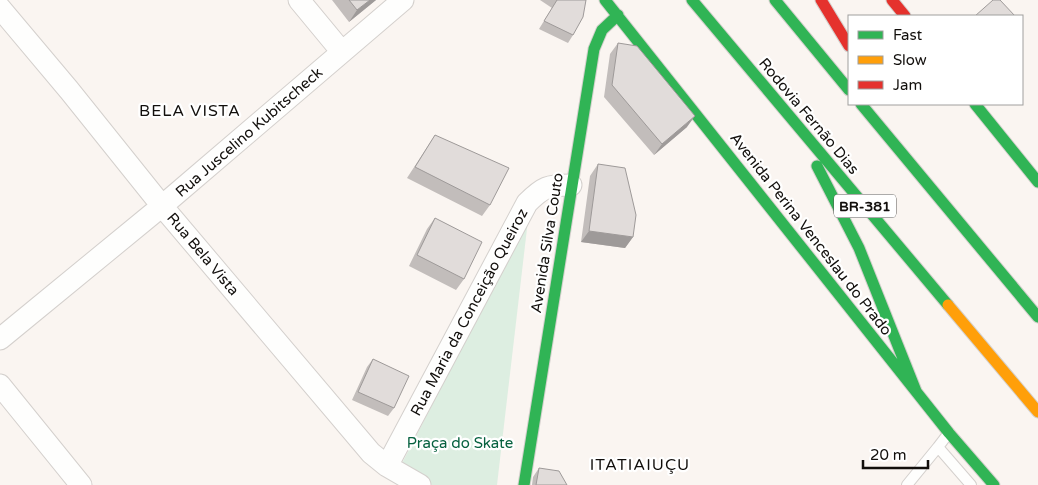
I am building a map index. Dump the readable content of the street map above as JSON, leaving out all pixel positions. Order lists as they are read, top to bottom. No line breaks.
{"streets":{"main road":["Rodovia Fernão Dias","BR-381","Avenida Perina Venceslau do Prado","Avenida Silva Couto"],"street":["Rua Juscelino Kubitscheck","Rua Bela Vista","Rua Maria da Conceição Queiroz"]},"crossings":[["Rua Juscelino Kubitscheck","Rua Bela Vista"],["Avenida Perina Venceslau do Prado","Avenida Silva Couto"],["Avenida Silva Couto","Rua Maria da Conceição Queiroz"],["Rua Bela Vista","Rua Maria da Conceição Queiroz"]],"districts":["BELA VISTA","ITATIAIUÇU"],"parks":["Praça do Skate"],"legend":["Fast","Slow","Jam"],"scale_bar":"20 m"}
